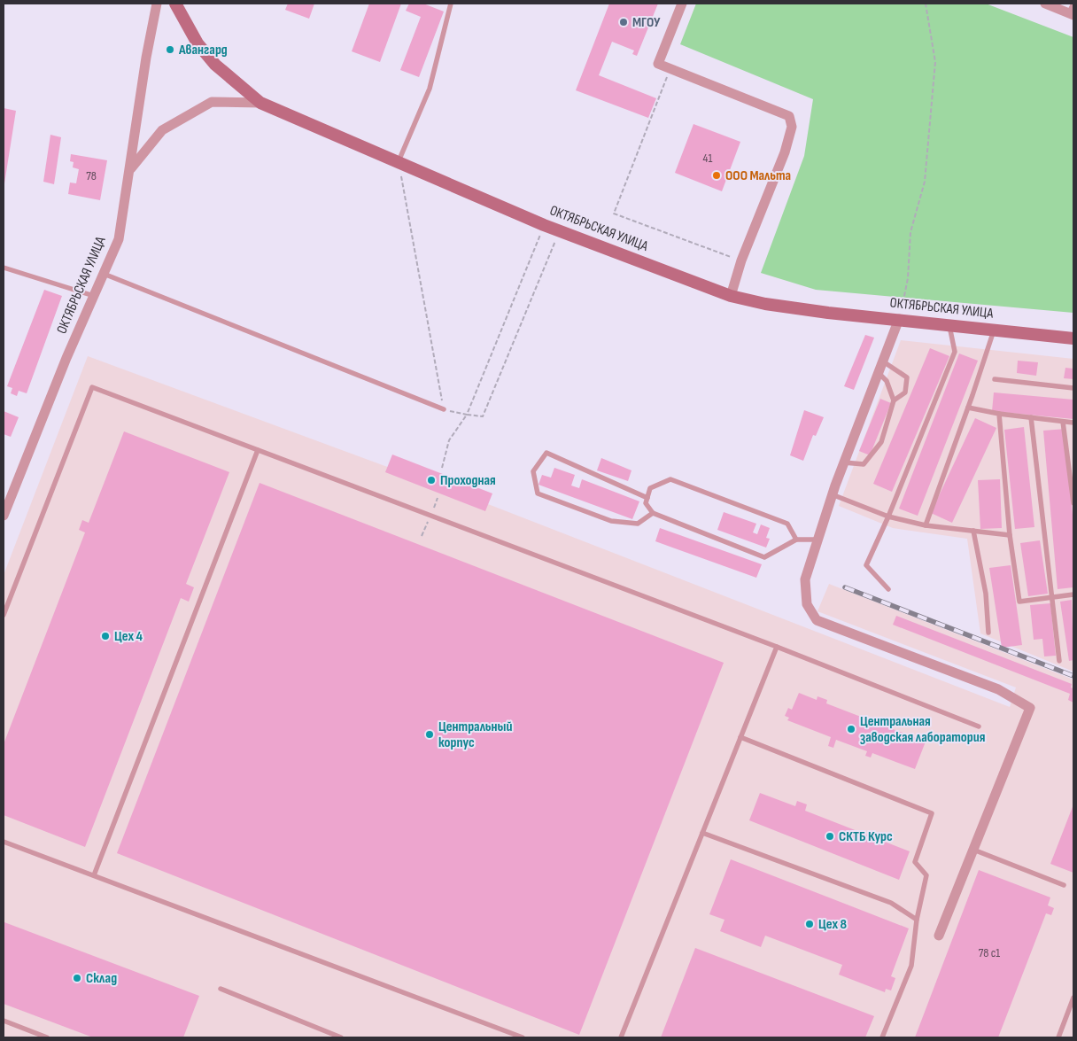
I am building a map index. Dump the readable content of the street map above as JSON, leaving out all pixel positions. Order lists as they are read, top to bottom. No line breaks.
{"streets":{"main road":["ОКТЯБРЬСКАЯ УЛИЦА"]},"places":["МГОУ","Авангард","ООО Мальта","Проходная","Цех 4","Центральная заводская лаборатория","Центральный корпус","СКТБ Курс","Цех 8","Склад"],"house_numbers":["41","78","78 с1"]}
